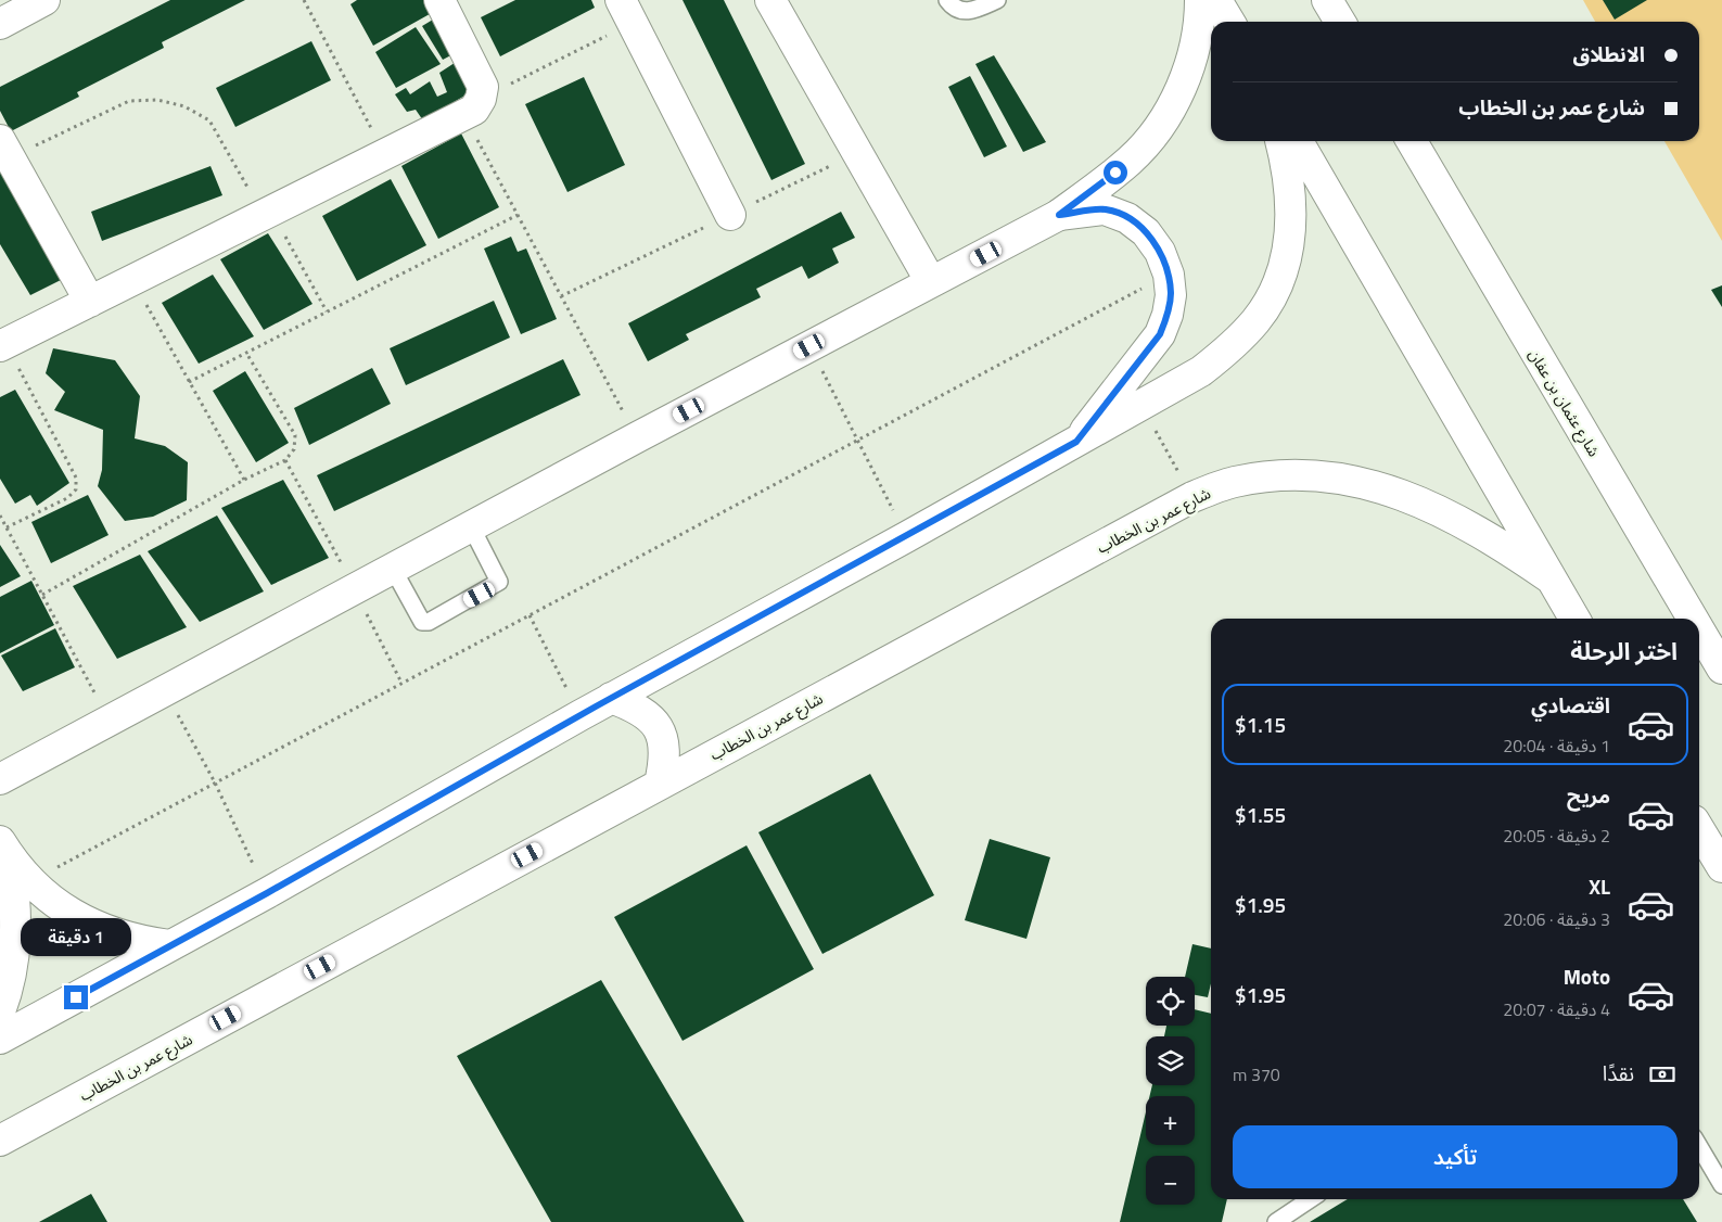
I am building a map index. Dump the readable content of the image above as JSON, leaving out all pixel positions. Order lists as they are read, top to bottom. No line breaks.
{"streets":{"street":["شارع عثمان بن عفان","شارع عمر بن الخطاب"]},"page":{"banner":["الانطلاق","شارع عمر بن الخطاب"],"heading":"اختر الرحلة","list":[{"name":"اقتصادي","note":"1 دقيقة · 20:04","value":"$1.15"},{"name":"مريح","note":"2 دقيقة · 20:05","value":"$1.55"},{"name":"XL","note":"3 دقيقة · 20:06","value":"$1.95"},{"name":"Moto","note":"4 دقيقة · 20:07","value":"$1.95"}],"bubble":"1 دقيقة","map_buttons":["+","−"],"pay":["نقدًا","370 m"],"buttons":"تأكيد"}}
